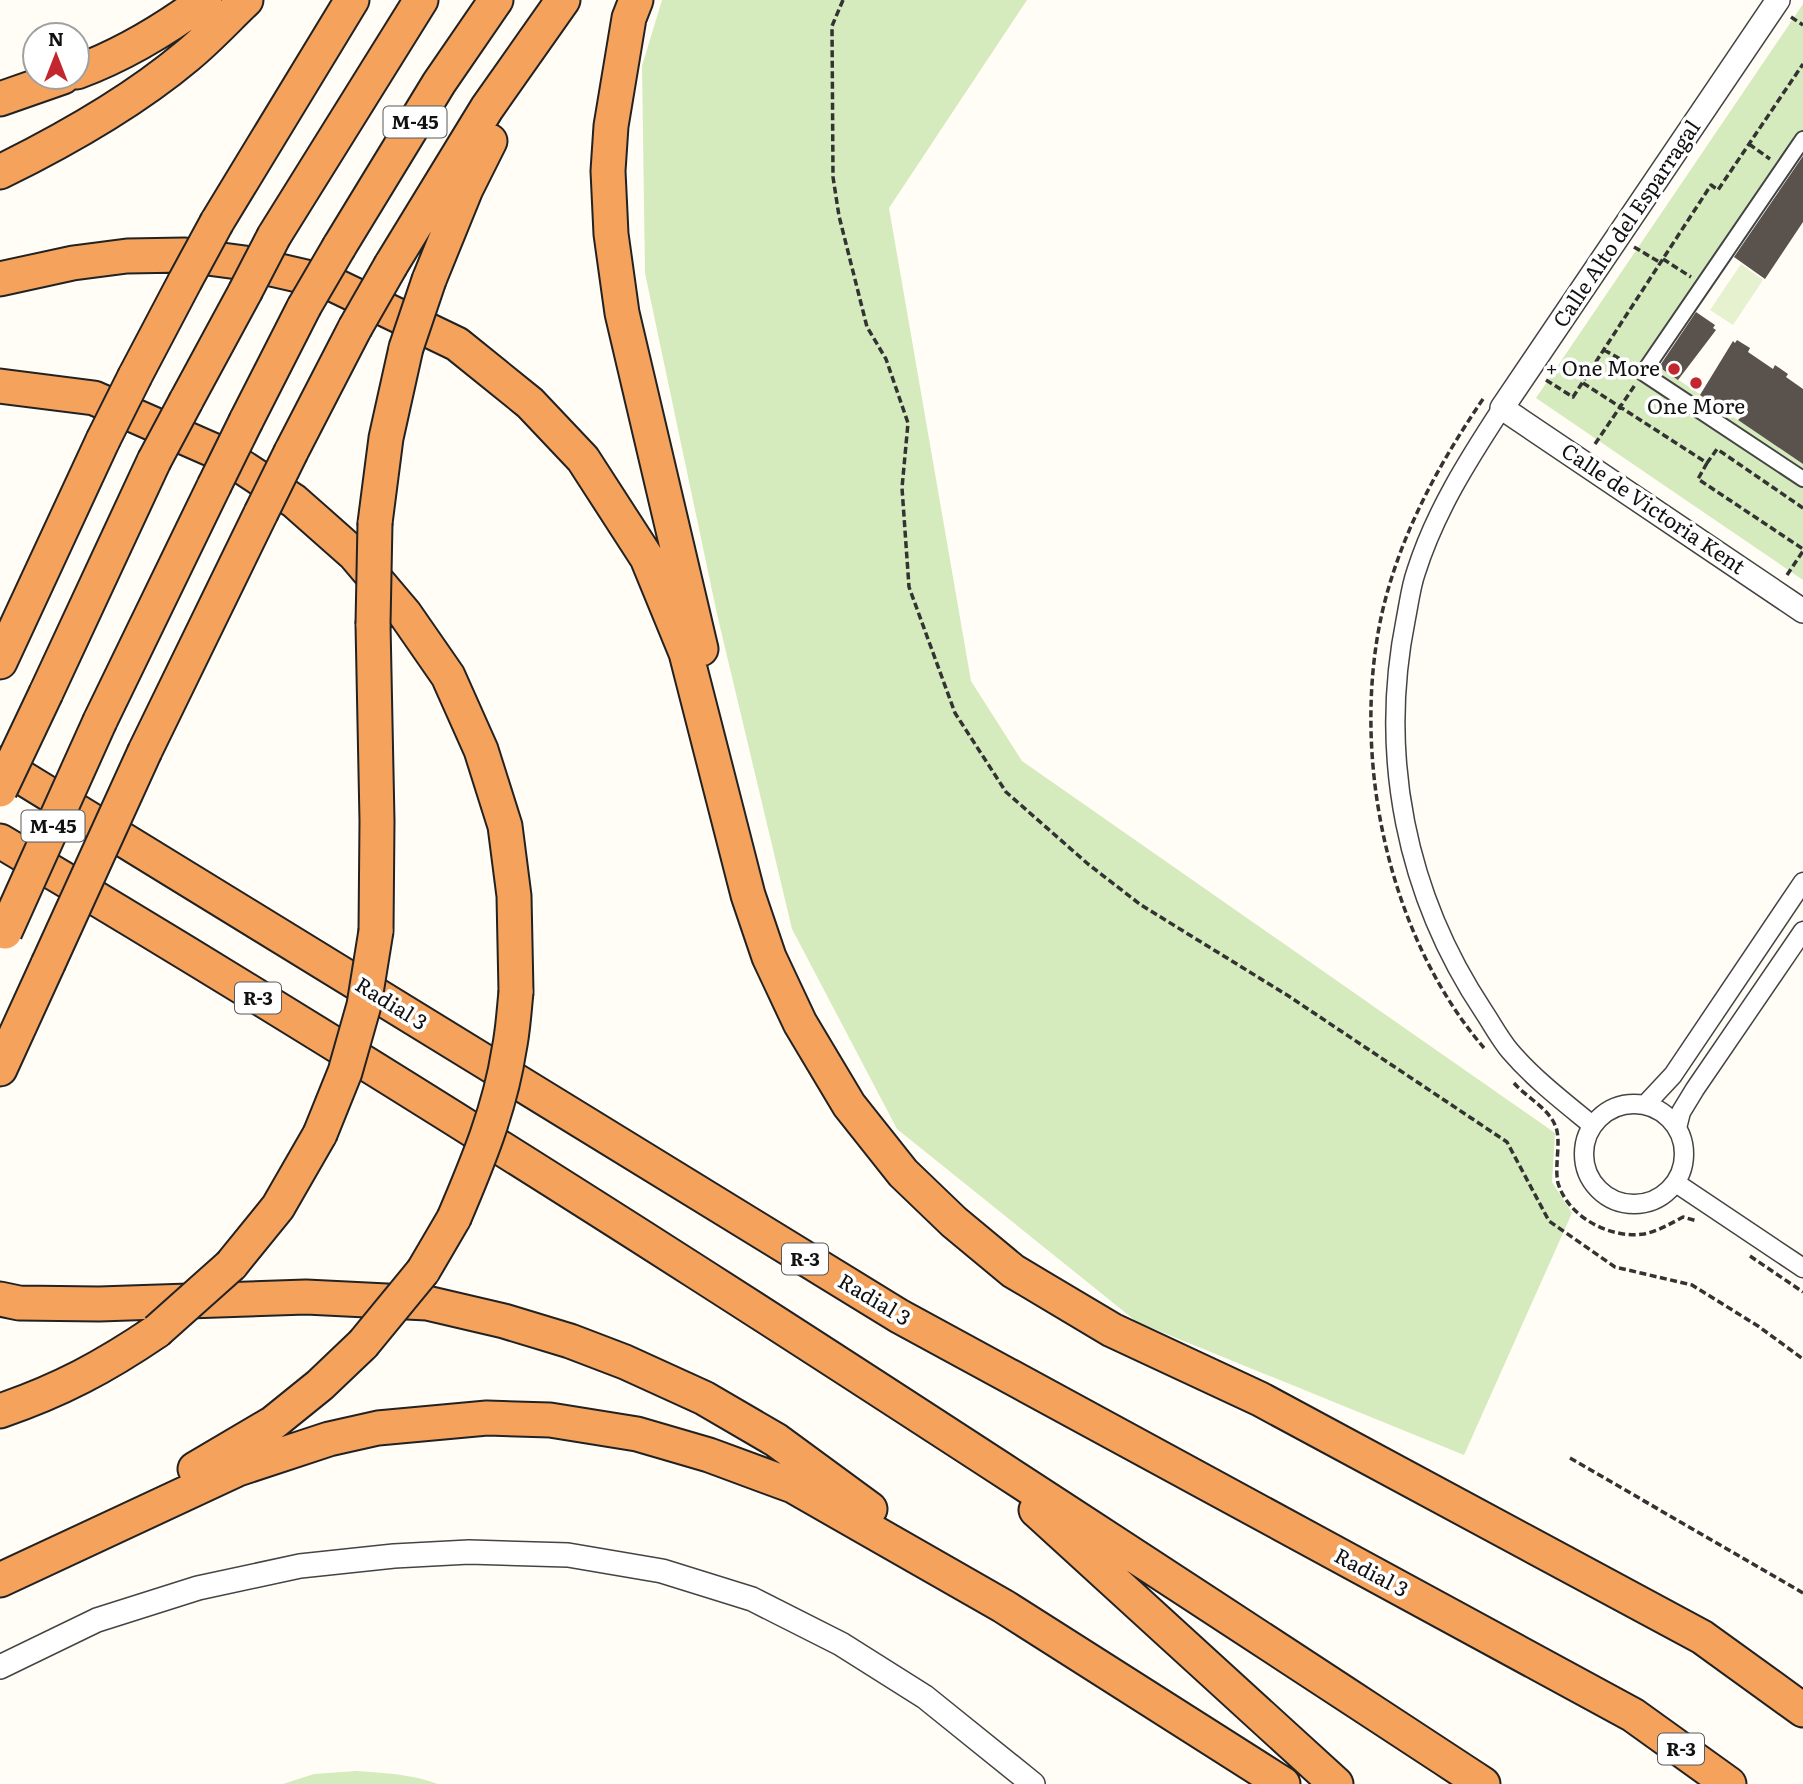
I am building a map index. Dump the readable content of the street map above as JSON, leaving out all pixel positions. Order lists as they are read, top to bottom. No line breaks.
{"streets":{"highway":["M-45","R-3","Radial 3"],"street":["Calle Alto del Esparragal","Calle de Victoria Kent"]},"crossings":[["Calle Alto del Esparragal","Calle de Victoria Kent"]],"places":["+ One More","One More"],"north":"top"}
